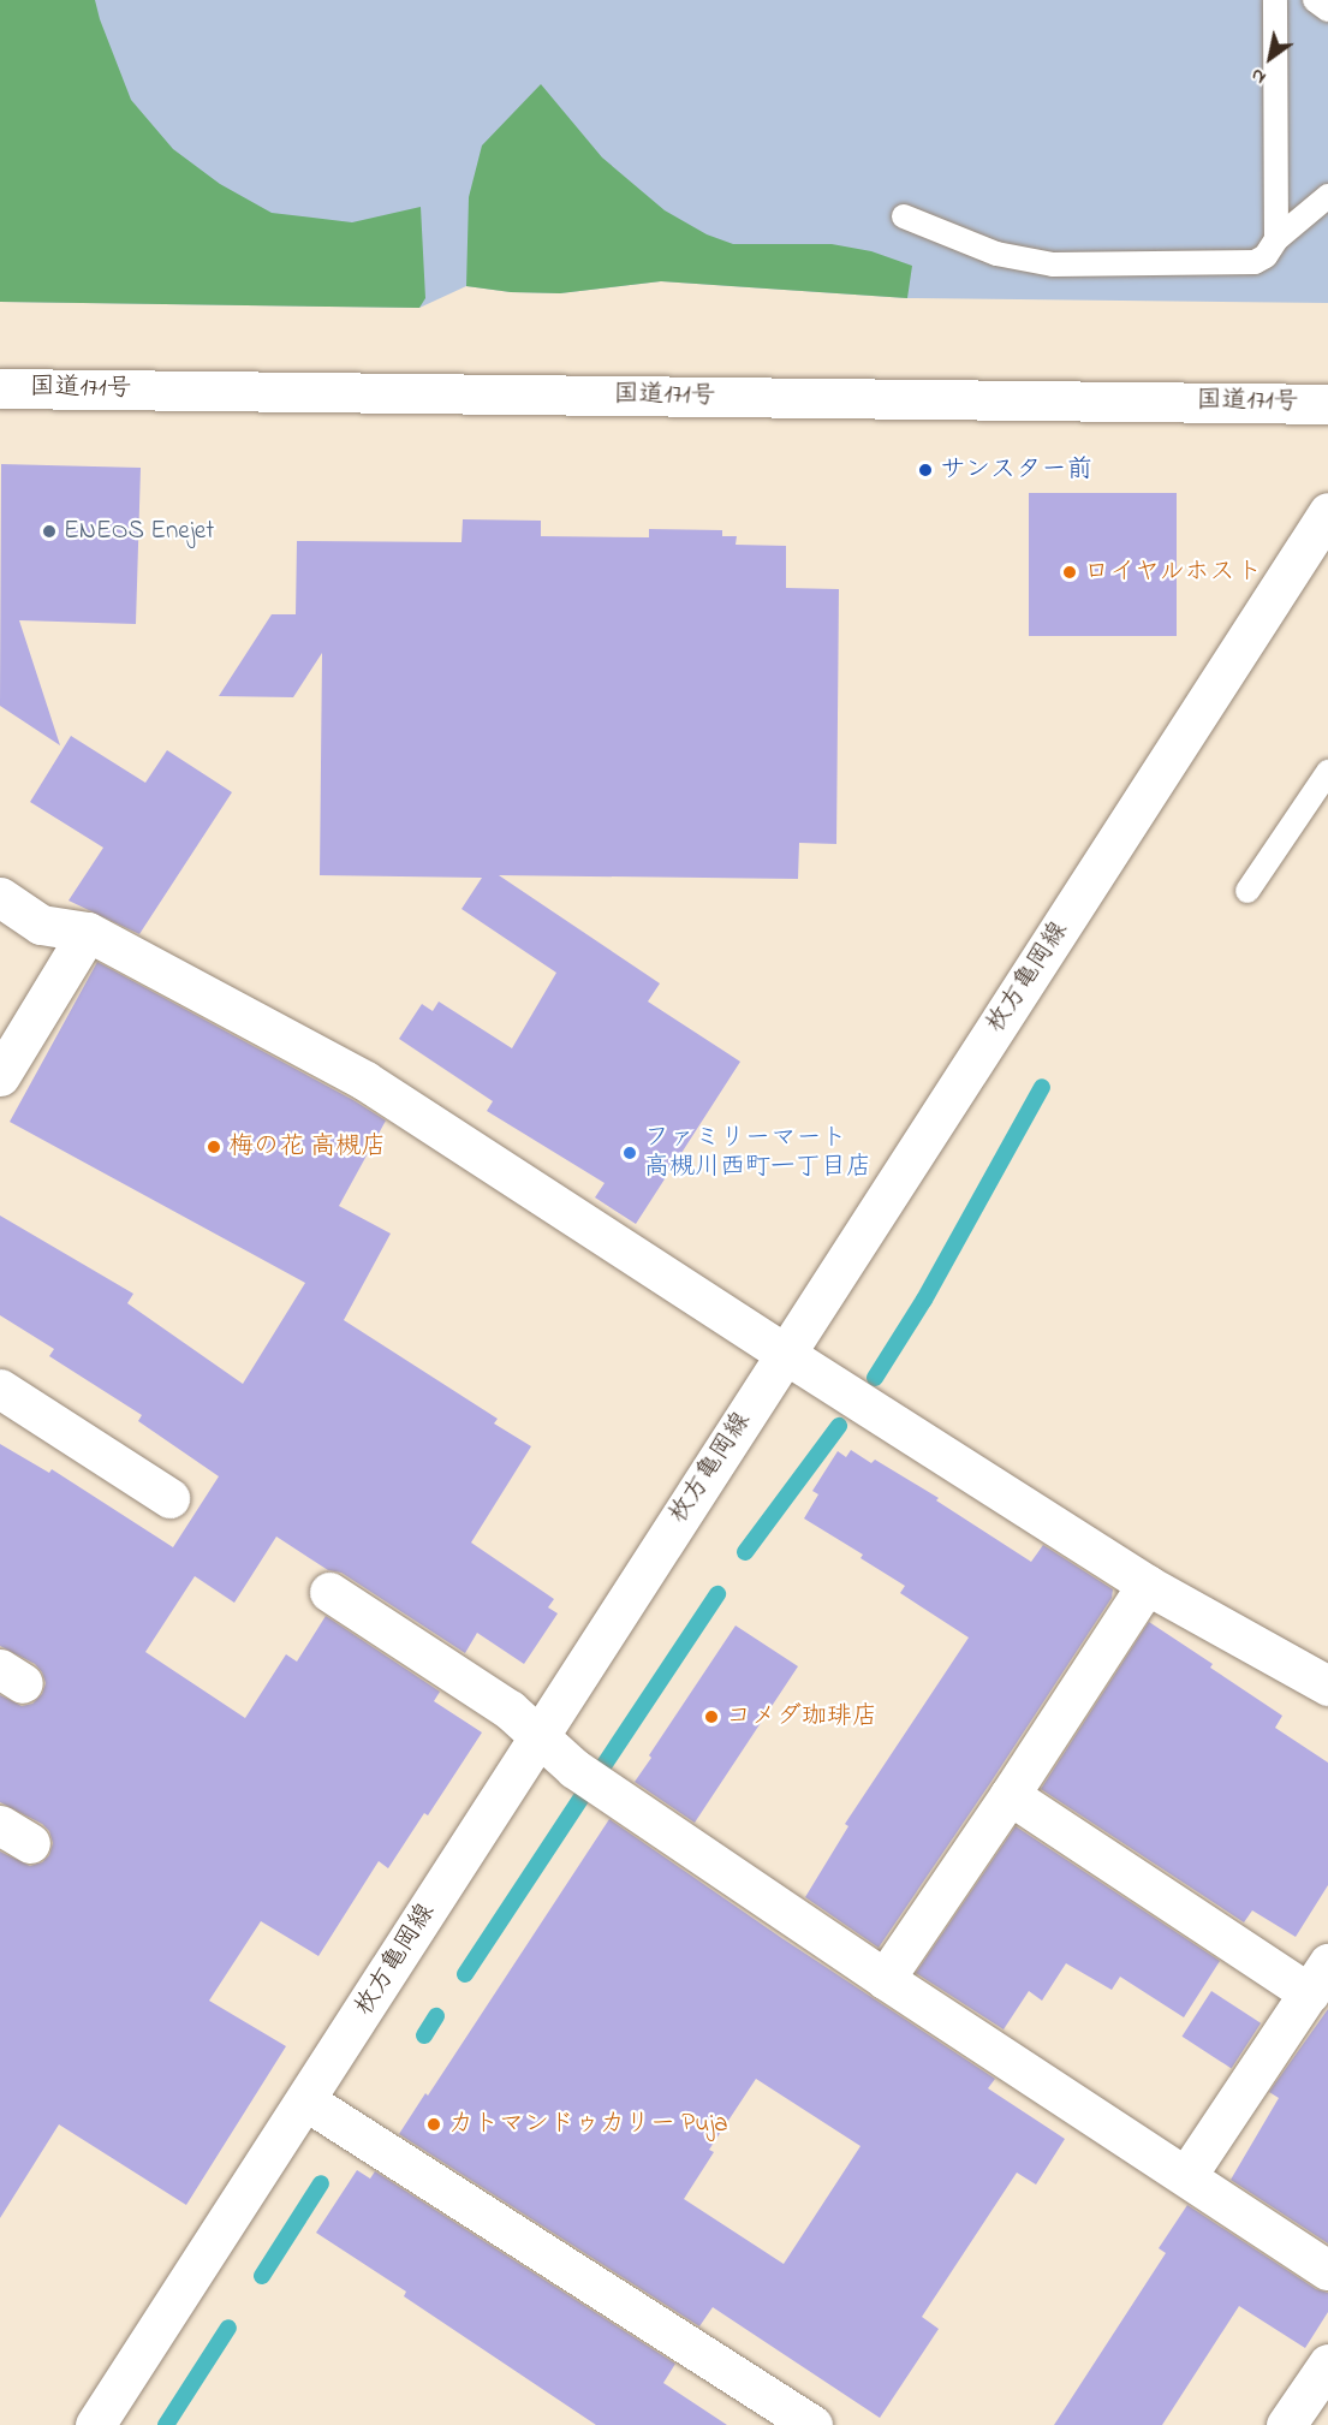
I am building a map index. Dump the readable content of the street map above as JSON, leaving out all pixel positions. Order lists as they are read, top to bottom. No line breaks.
{"streets":{"main road":["国道171号","枚方亀岡線"]},"places":["サンスター前","ENEOS Enejet","ロイヤルホスト","梅の花 高槻店","ファミリーマート 高槻川西町一丁目店","コメダ珈琲店","カトマンドゥカリー Puja"],"north":"bottom left"}
